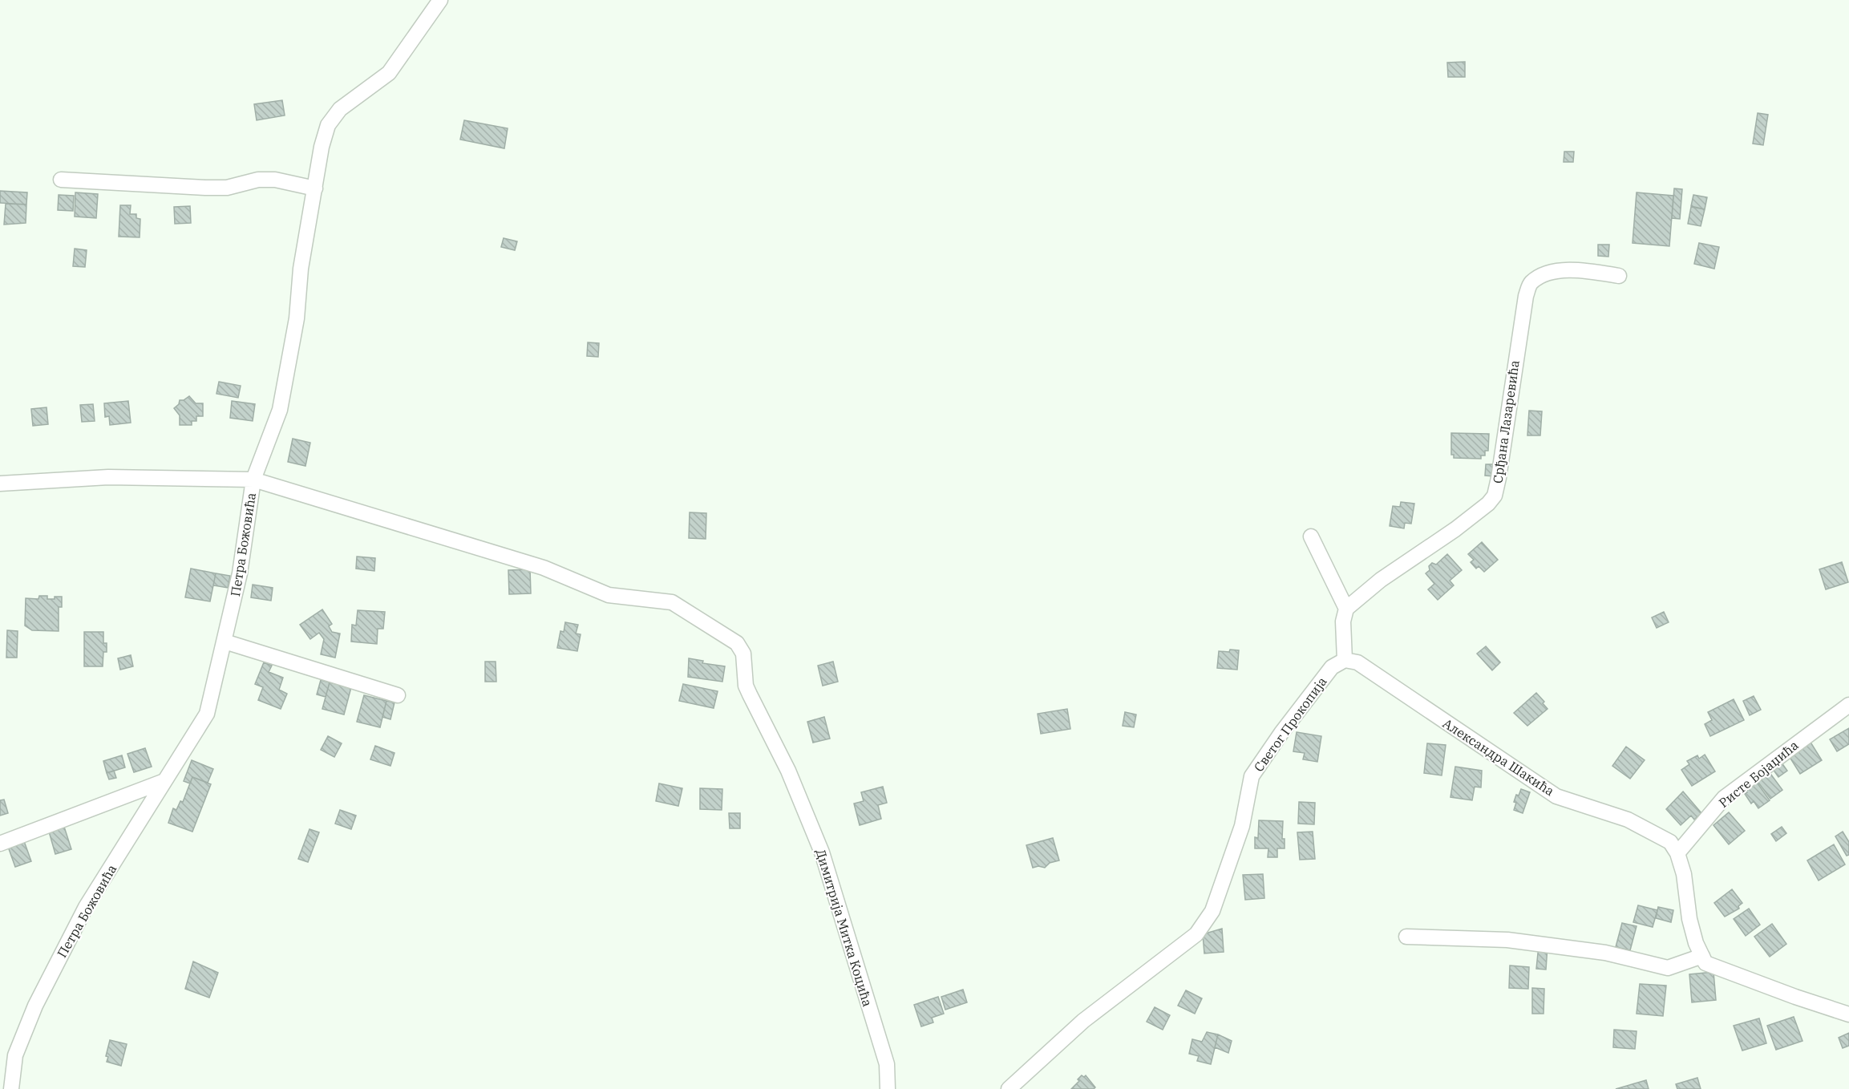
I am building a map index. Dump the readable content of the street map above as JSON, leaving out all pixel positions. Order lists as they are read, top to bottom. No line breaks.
{"streets":{"street":["Срђана Лазаревића","Петра Божовића","Светог Прокопија","Александра Шакића","Ристе Бојаџића","Димитрија Митка Коцића"]},"crossings":[["Петра Божовића","Димитрија Митка Коцића"],["Светог Прокопија","Александра Шакића"],["Александра Шакића","Ристе Бојаџића"]]}
